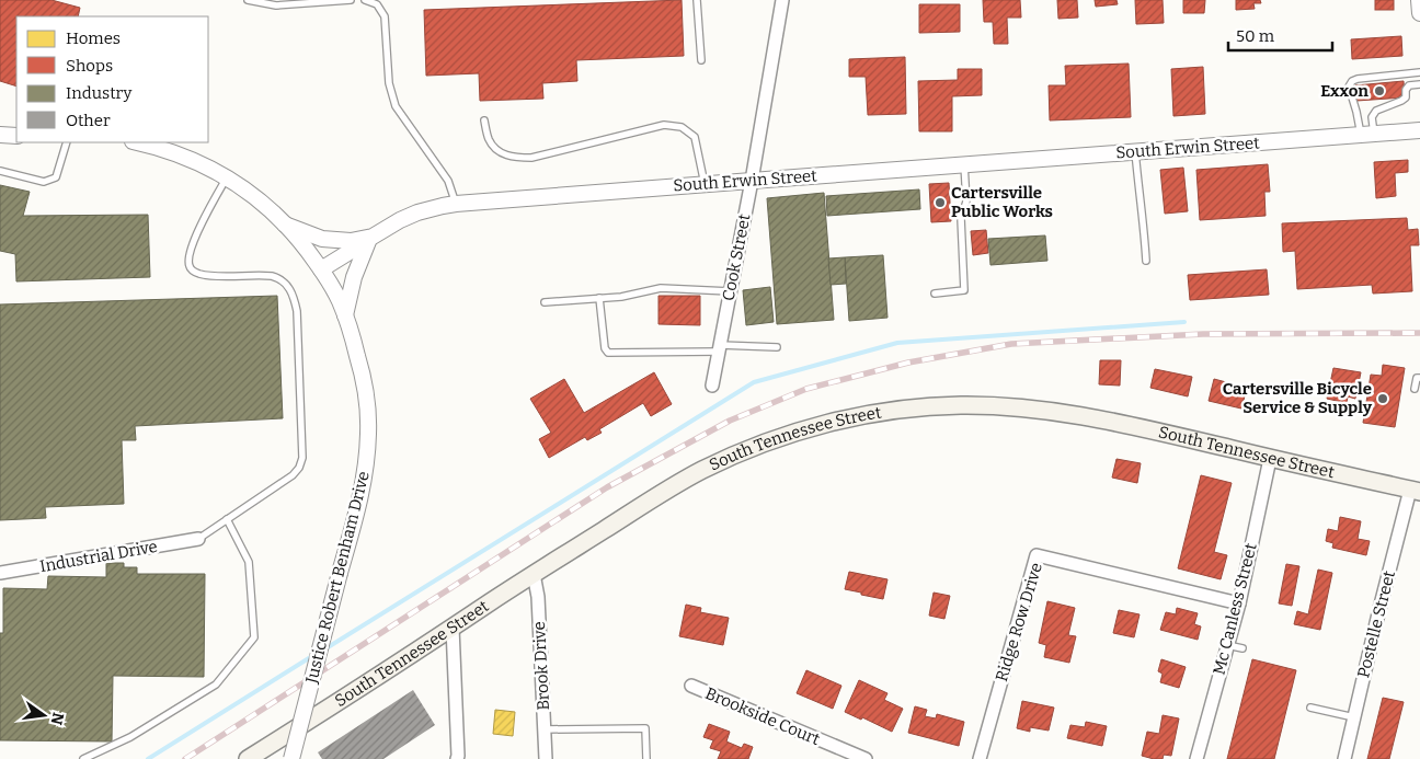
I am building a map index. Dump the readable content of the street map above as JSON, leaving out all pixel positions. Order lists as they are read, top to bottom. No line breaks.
{"streets":{"main road":["South Tennessee Street"],"street":["South Erwin Street","Cook Street","Industrial Drive","Justice Robert Benham Drive","Mc Canless Street","Ridge Row Drive","Postelle Street","Brook Drive","Brookside Court"]},"crossings":[["South Erwin Street","Cook Street"],["South Erwin Street","Justice Robert Benham Drive"],["South Tennessee Street","Mc Canless Street"],["South Tennessee Street","Postelle Street"],["South Tennessee Street","Brook Drive"],["Mc Canless Street","Ridge Row Drive"]],"places":["Exxon","Cartersville Public Works","Cartersville Bicycle Service & Supply"],"legend":["Homes","Shops","Industry","Other"],"scale_bar":"50 m","north":"right"}
